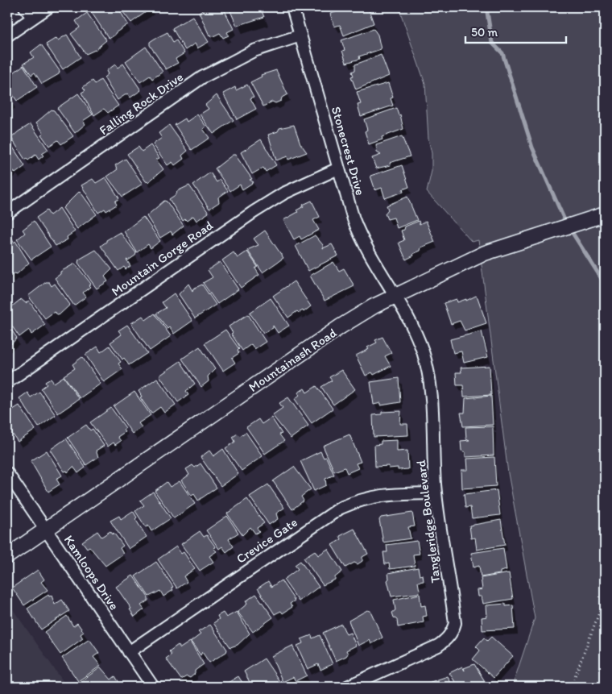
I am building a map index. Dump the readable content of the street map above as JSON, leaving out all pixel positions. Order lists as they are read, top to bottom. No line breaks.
{"streets":{"street":["Falling Rock Drive","Stonecrest Drive","Mountain Gorge Road","Mountainash Road","Tangleridge Boulevard","Crevice Gate","Kamloops Drive"]},"crossings":[["Falling Rock Drive","Stonecrest Drive"],["Stonecrest Drive","Mountain Gorge Road"],["Stonecrest Drive","Mountainash Road"],["Stonecrest Drive","Tangleridge Boulevard"],["Mountainash Road","Tangleridge Boulevard"],["Mountainash Road","Kamloops Drive"],["Tangleridge Boulevard","Crevice Gate"],["Crevice Gate","Kamloops Drive"]],"scale_bar":"50 m"}
